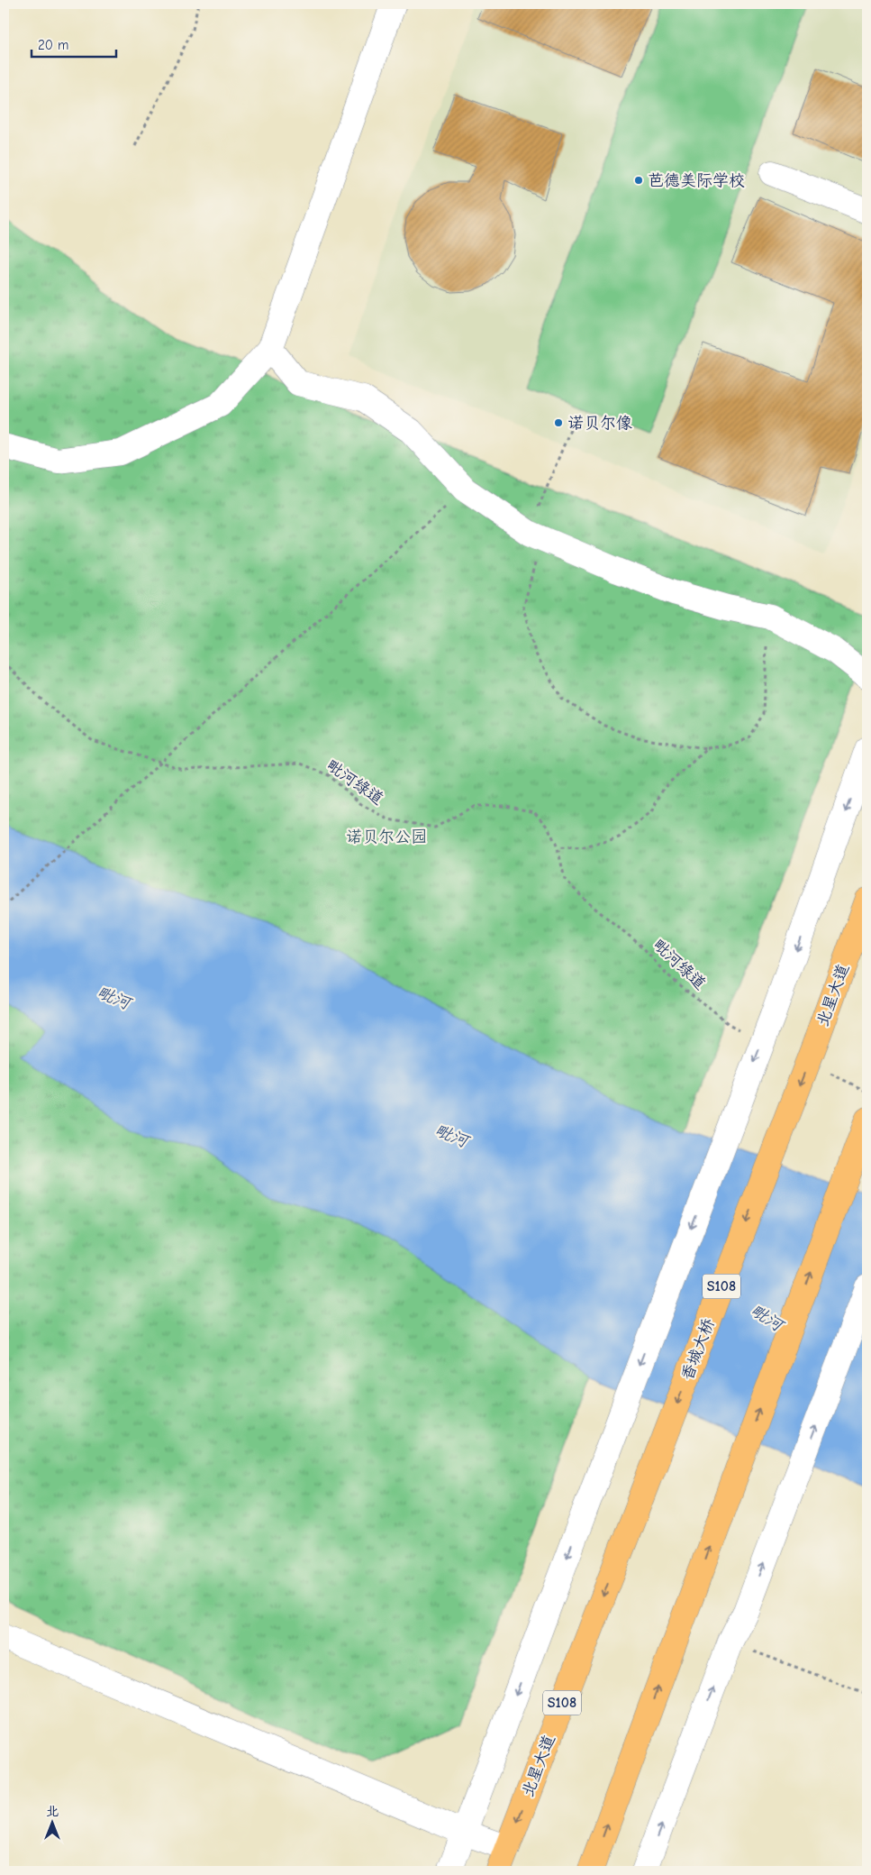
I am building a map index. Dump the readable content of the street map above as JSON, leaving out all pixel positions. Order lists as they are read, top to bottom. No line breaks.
{"streets":{"main road":["北星大道","S108","香城大桥"],"path":["毗河绿道"]},"crossings":[["北星大道","香城大桥"]],"water":["毗河"],"parks":["诺贝尔公园"],"places":["芭德美际学校","诺贝尔像"],"scale_bar":"20 m","north":"top"}
